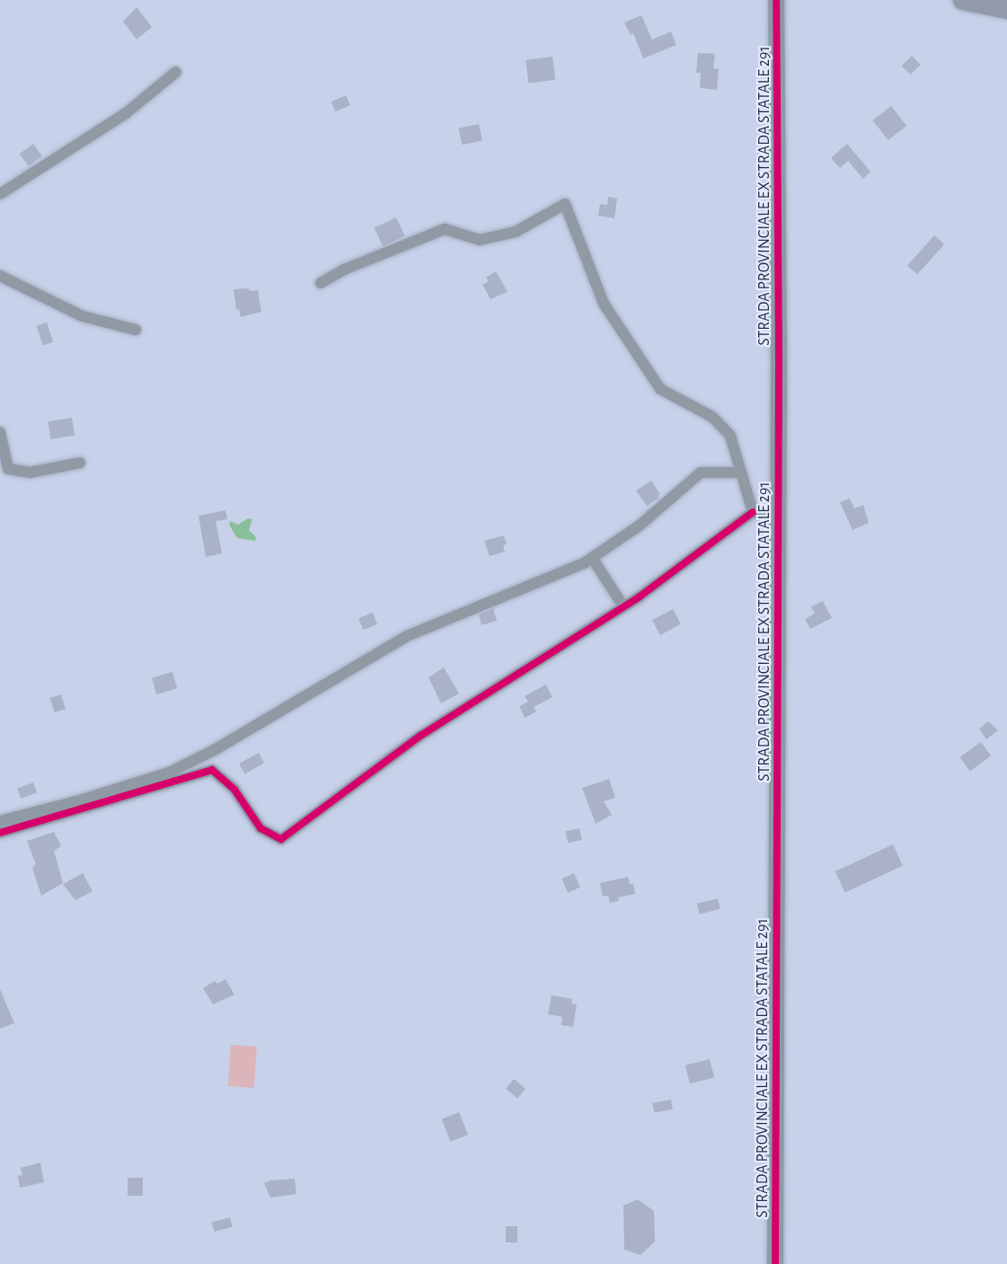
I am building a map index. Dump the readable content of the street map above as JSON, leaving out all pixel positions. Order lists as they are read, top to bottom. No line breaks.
{"streets":{"street":["STRADA PROVINCIALE EX STRADA STATALE 291"]}}
